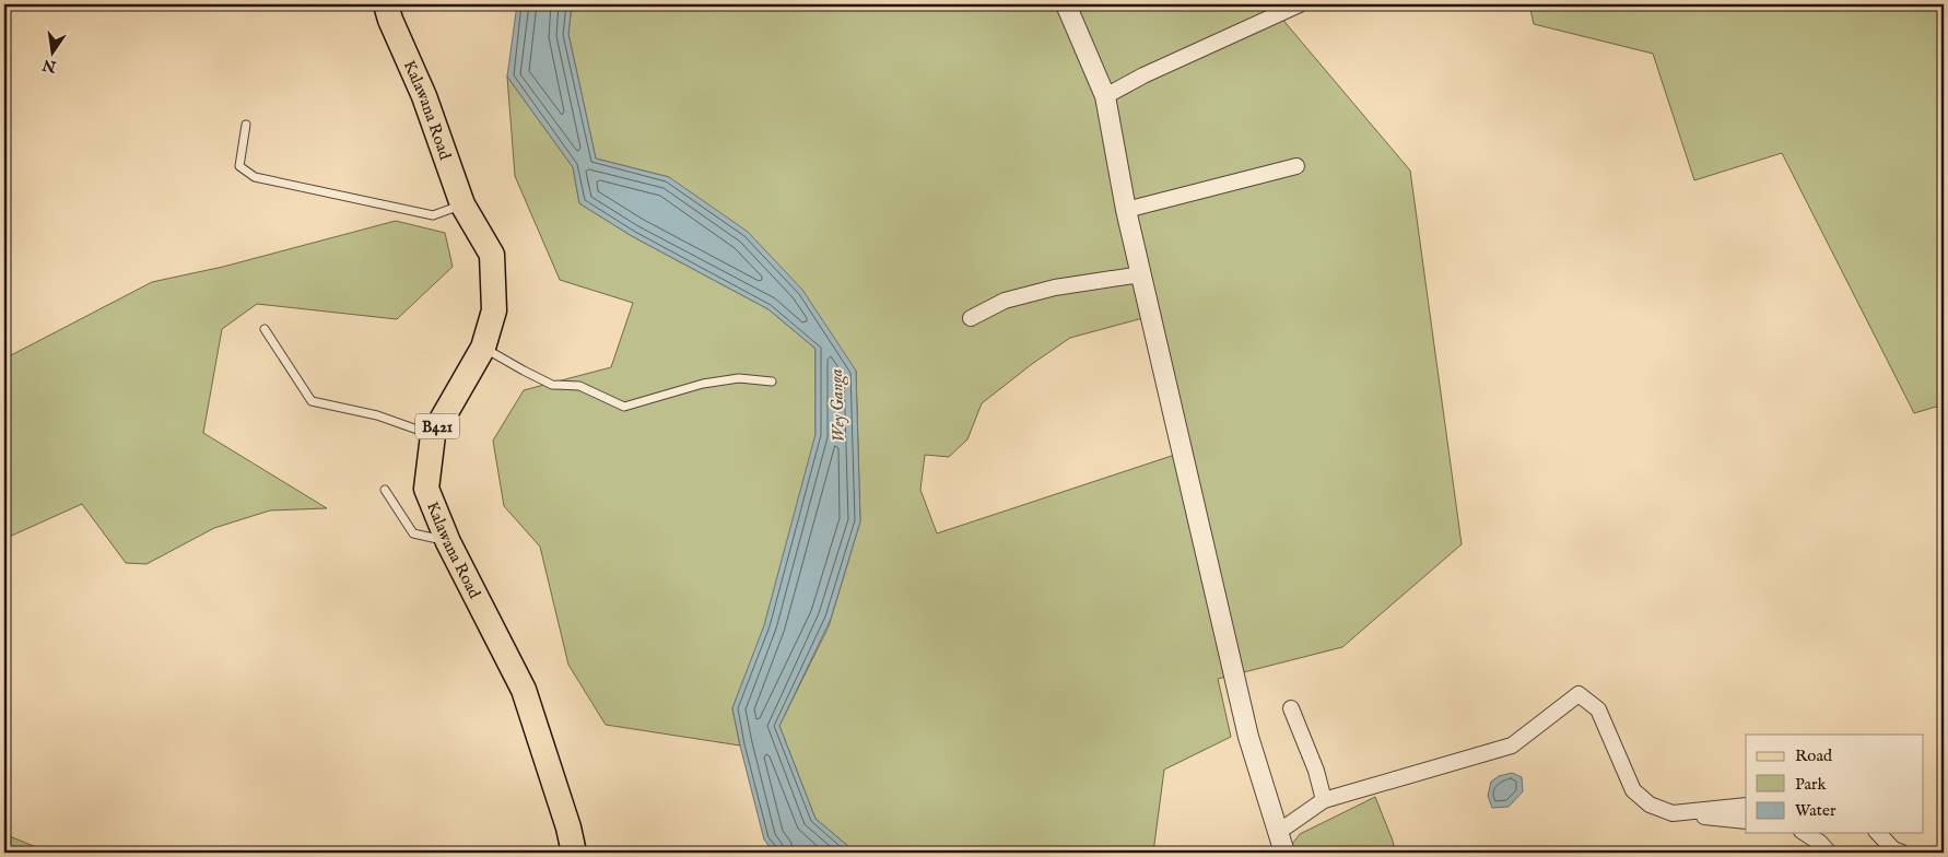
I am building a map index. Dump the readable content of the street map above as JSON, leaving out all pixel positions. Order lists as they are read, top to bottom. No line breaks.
{"streets":{"main road":["Kalawana Road","B421"]},"water":["Wey Ganga"],"legend":["Road","Park","Water"],"north":"bottom"}
